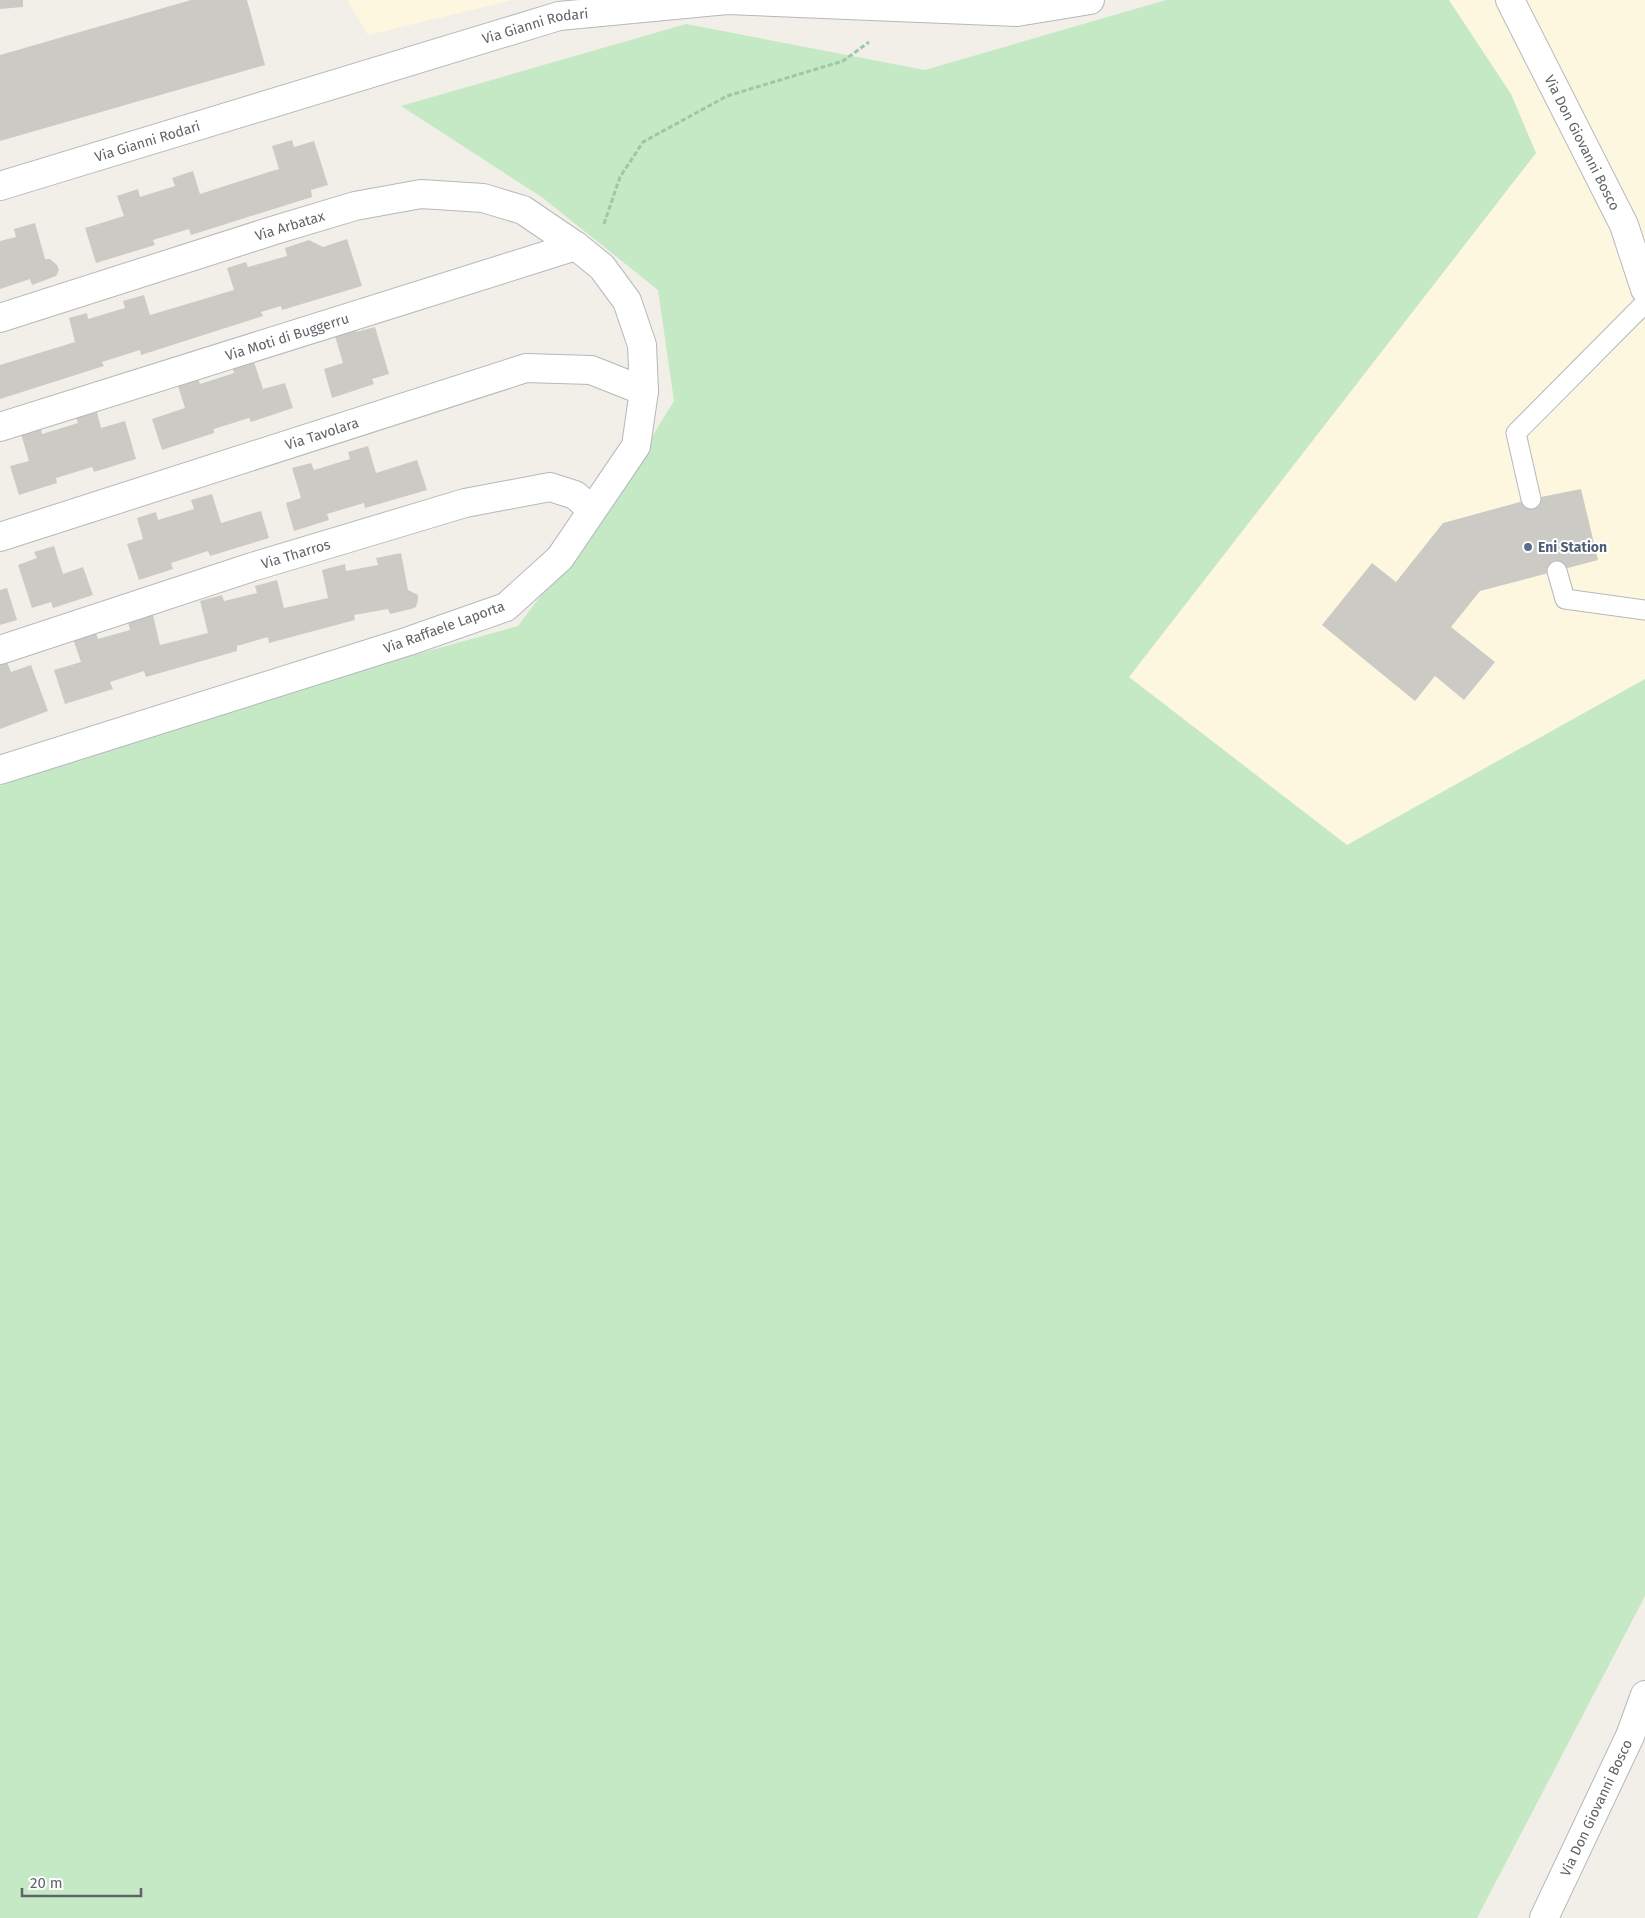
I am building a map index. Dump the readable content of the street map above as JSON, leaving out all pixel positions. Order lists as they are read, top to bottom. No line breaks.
{"streets":{"street":["Via Gianni Rodari","Via Don Giovanni Bosco","Via Arbatax","Via Moti di Buggerru","Via Tavolara","Via Tharros","Via Raffaele Laporta"]},"crossings":[["Via Arbatax","Via Moti di Buggerru"],["Via Arbatax","Via Raffaele Laporta"],["Via Moti di Buggerru","Via Raffaele Laporta"],["Via Tavolara","Via Raffaele Laporta"],["Via Tharros","Via Raffaele Laporta"]],"places":["Eni Station"],"scale_bar":"20 m"}
